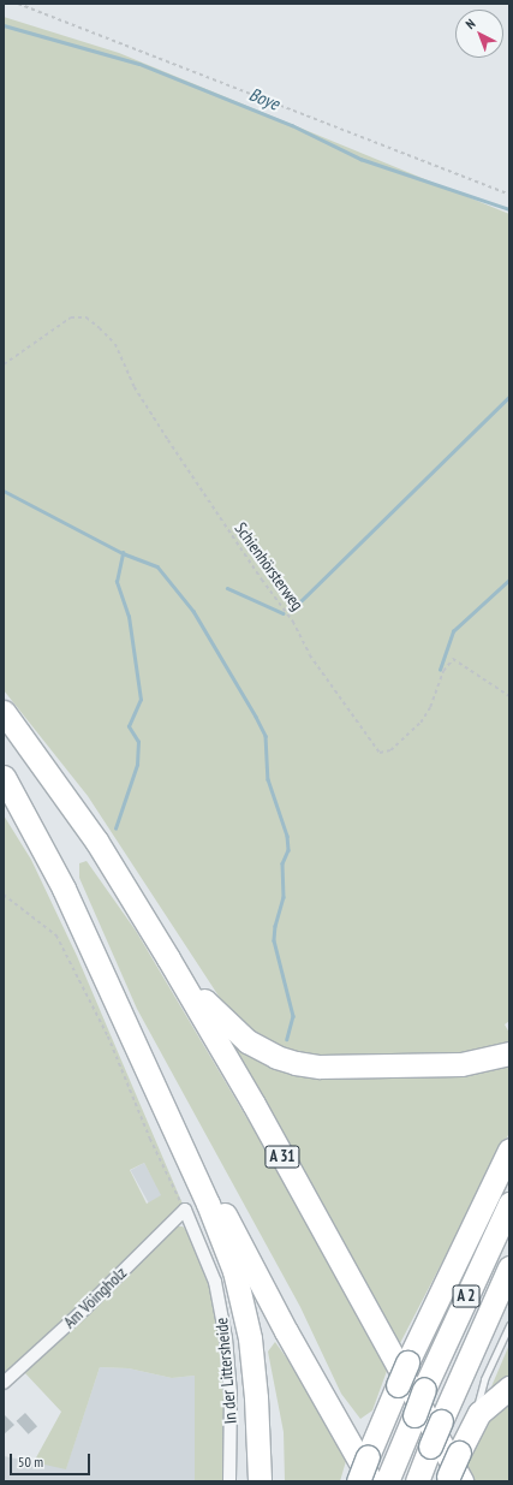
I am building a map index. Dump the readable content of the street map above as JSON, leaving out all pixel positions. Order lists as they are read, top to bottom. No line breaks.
{"streets":{"highway":["A 31","A 2"],"street":["Am Vöingholz","In der Littersheide"],"path":["Schienhörsterweg"]},"crossings":[["Am Vöingholz","In der Littersheide"]],"water":["Boye"],"scale_bar":"50 m","north":"top left"}
